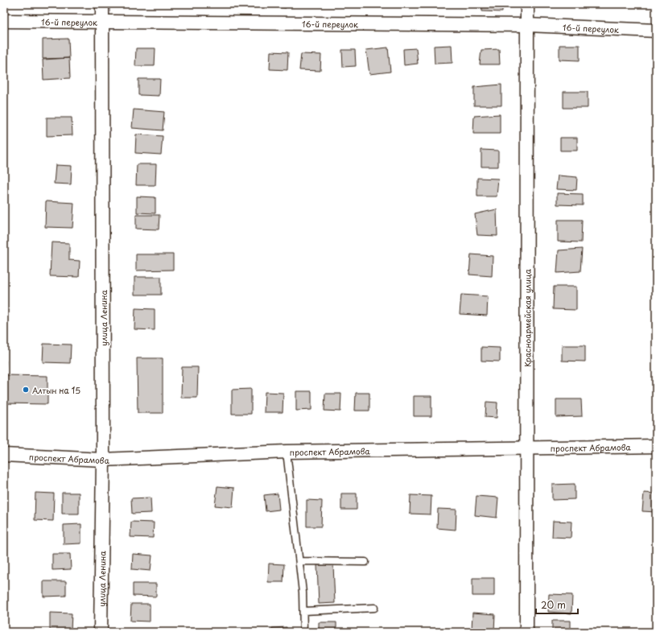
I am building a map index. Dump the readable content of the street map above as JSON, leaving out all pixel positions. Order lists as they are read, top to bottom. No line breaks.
{"streets":{"street":["16-й переулок","улица Ленина","Красноармейская улица","проспект Абрамова"]},"crossings":[["16-й переулок","улица Ленина"],["16-й переулок","Красноармейская улица"],["улица Ленина","проспект Абрамова"],["Красноармейская улица","проспект Абрамова"]],"places":["Алтын на 15"],"scale_bar":"20 m"}
